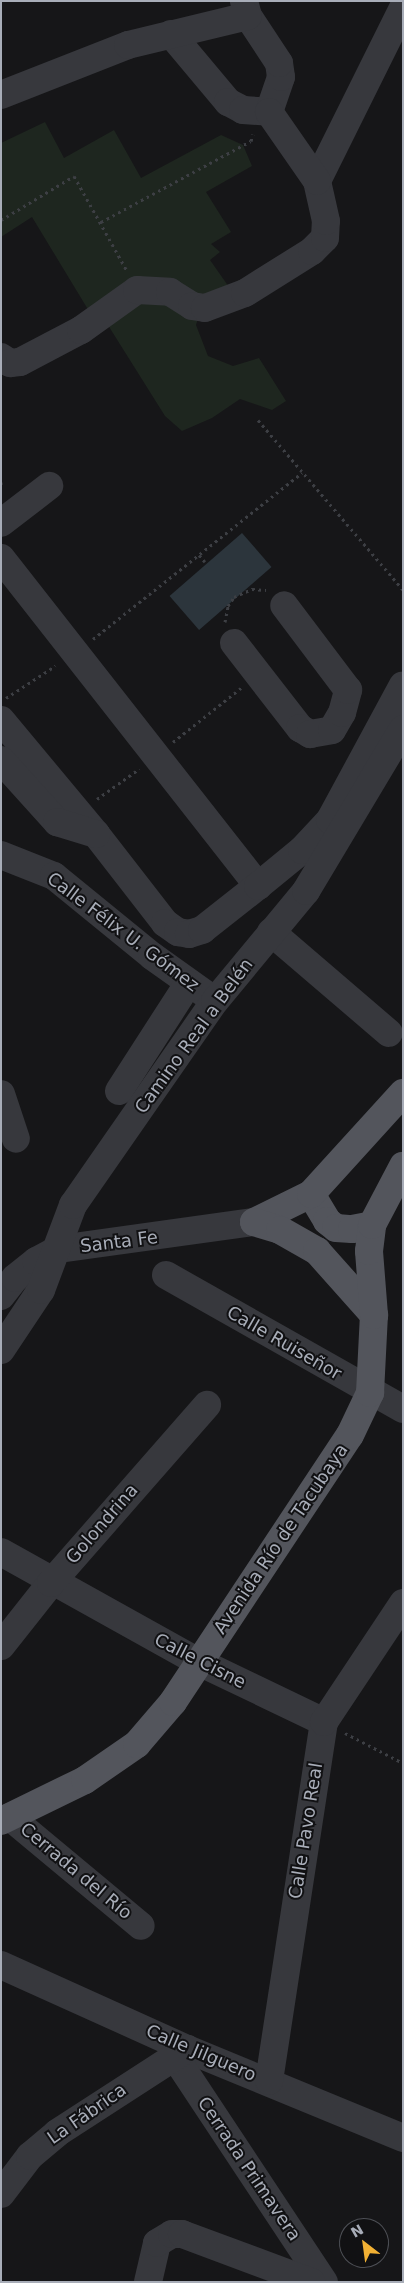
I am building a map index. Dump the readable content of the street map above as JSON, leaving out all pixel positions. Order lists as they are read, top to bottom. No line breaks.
{"streets":{"main road":["Avenida Río de Tacubaya"],"street":["Calle Félix U. Gómez","Camino Real a Belén","Santa Fe","Calle Ruiseñor","Golondrina","Calle Cisne","Calle Pavo Real","Cerrada del Río","Calle Jilguero","La Fábrica","Cerrada Primavera"]},"crossings":[["Calle Félix U. Gómez","Camino Real a Belén"],["Camino Real a Belén","Santa Fe"],["Calle Ruiseñor","Avenida Río de Tacubaya"],["Golondrina","Calle Cisne"],["Avenida Río de Tacubaya","Calle Cisne"],["Avenida Río de Tacubaya","Cerrada del Río"],["Calle Cisne","Calle Pavo Real"],["Calle Pavo Real","Calle Jilguero"],["Calle Jilguero","La Fábrica"],["Calle Jilguero","Cerrada Primavera"],["La Fábrica","Cerrada Primavera"]],"north":"top left"}
